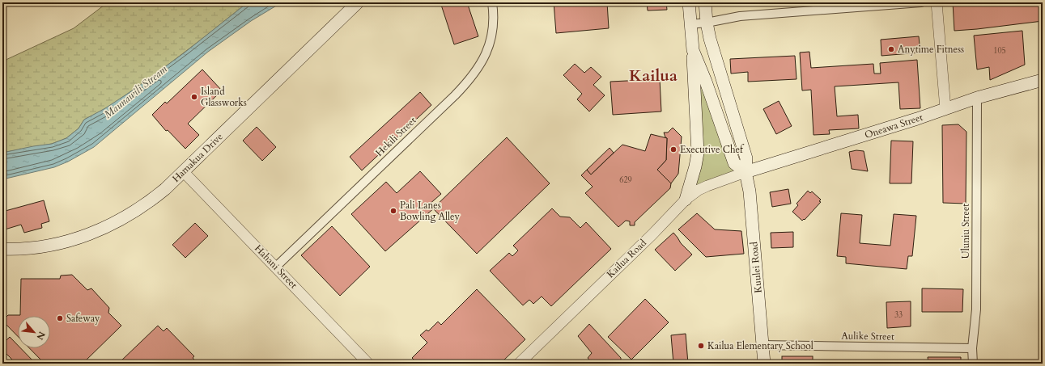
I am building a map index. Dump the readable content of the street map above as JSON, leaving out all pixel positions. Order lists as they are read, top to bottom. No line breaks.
{"streets":{"main road":["Oneawa Street","Hamakua Drive","Kuulei Road"],"street":["Hekili Street","Uluniu Street","Kailua Road","Hahani Street","Aulike Street"]},"crossings":[["Oneawa Street","Uluniu Street"],["Oneawa Street","Kailua Road"],["Oneawa Street","Kuulei Road"],["Hekili Street","Hahani Street"],["Hamakua Drive","Hahani Street"],["Uluniu Street","Aulike Street"],["Kailua Road","Kuulei Road"],["Kuulei Road","Aulike Street"]],"districts":["Kailua"],"water":["Maunawili Stream"],"places":["Anytime Fitness","Island Glassworks","Executive Chef","Pali Lanes Bowling Alley","Safeway","Kailua Elementary School"],"house_numbers":["105","629","33"],"north":"bottom right"}
